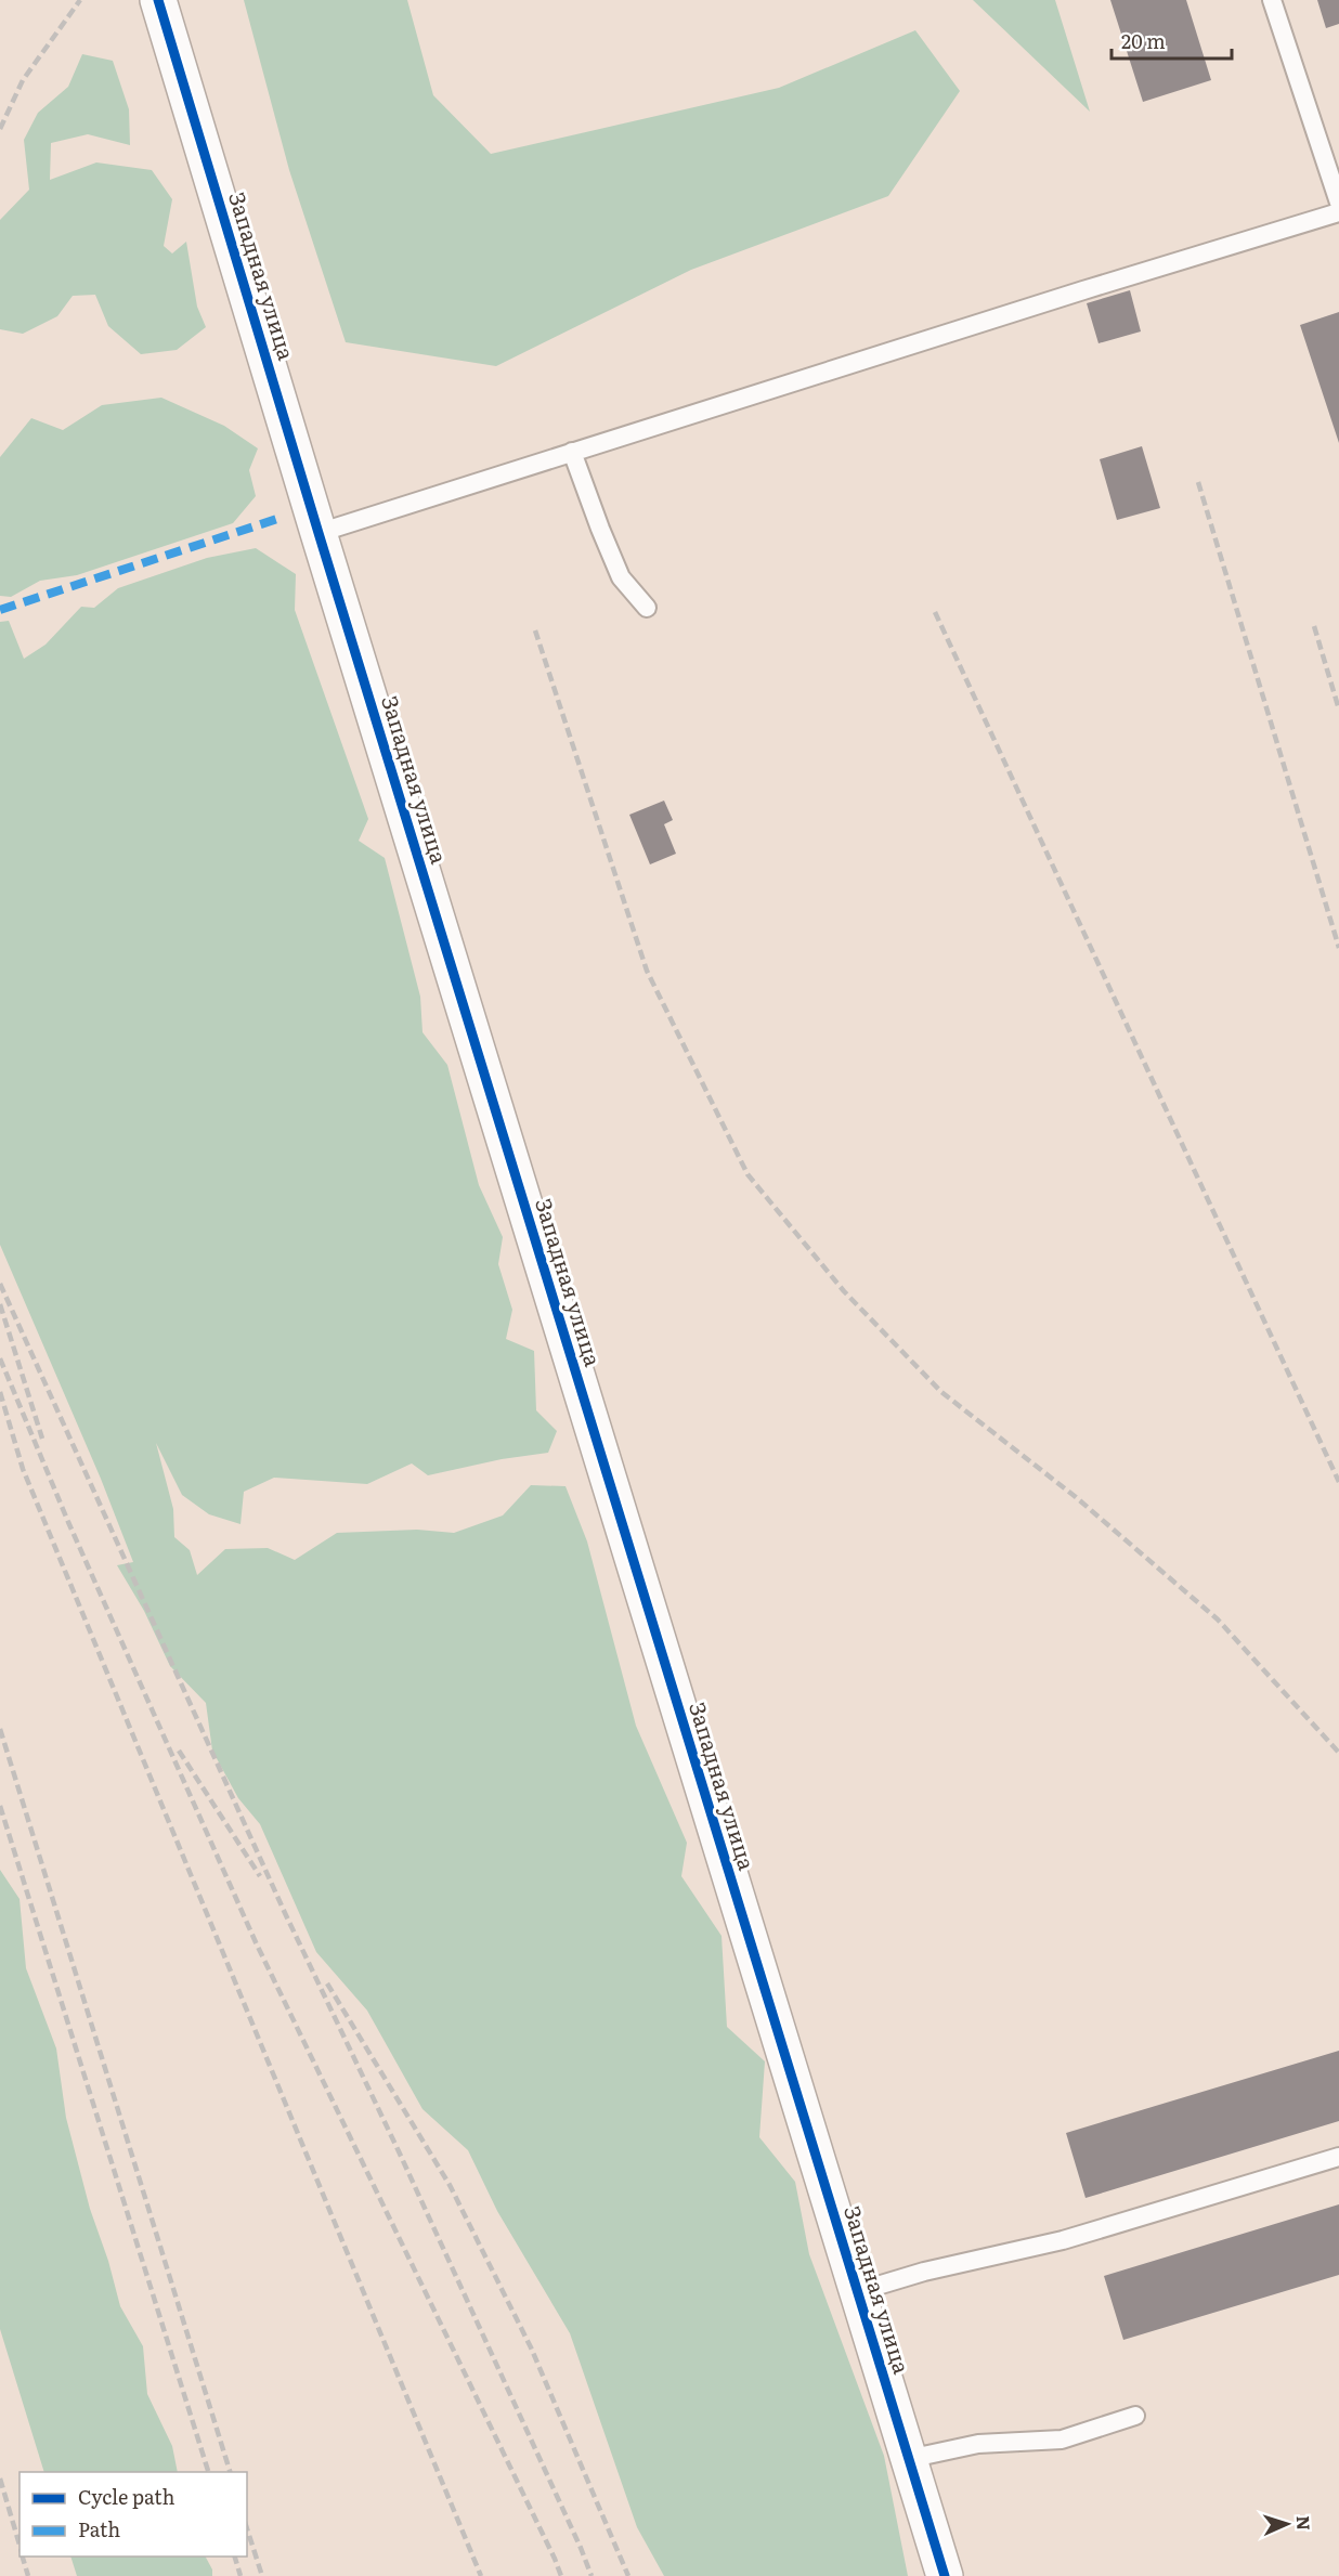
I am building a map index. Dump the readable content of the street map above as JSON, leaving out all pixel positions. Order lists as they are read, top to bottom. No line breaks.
{"streets":{"street":["Западная улица"]},"legend":["Cycle path","Path"],"scale_bar":"20 m","north":"right"}
